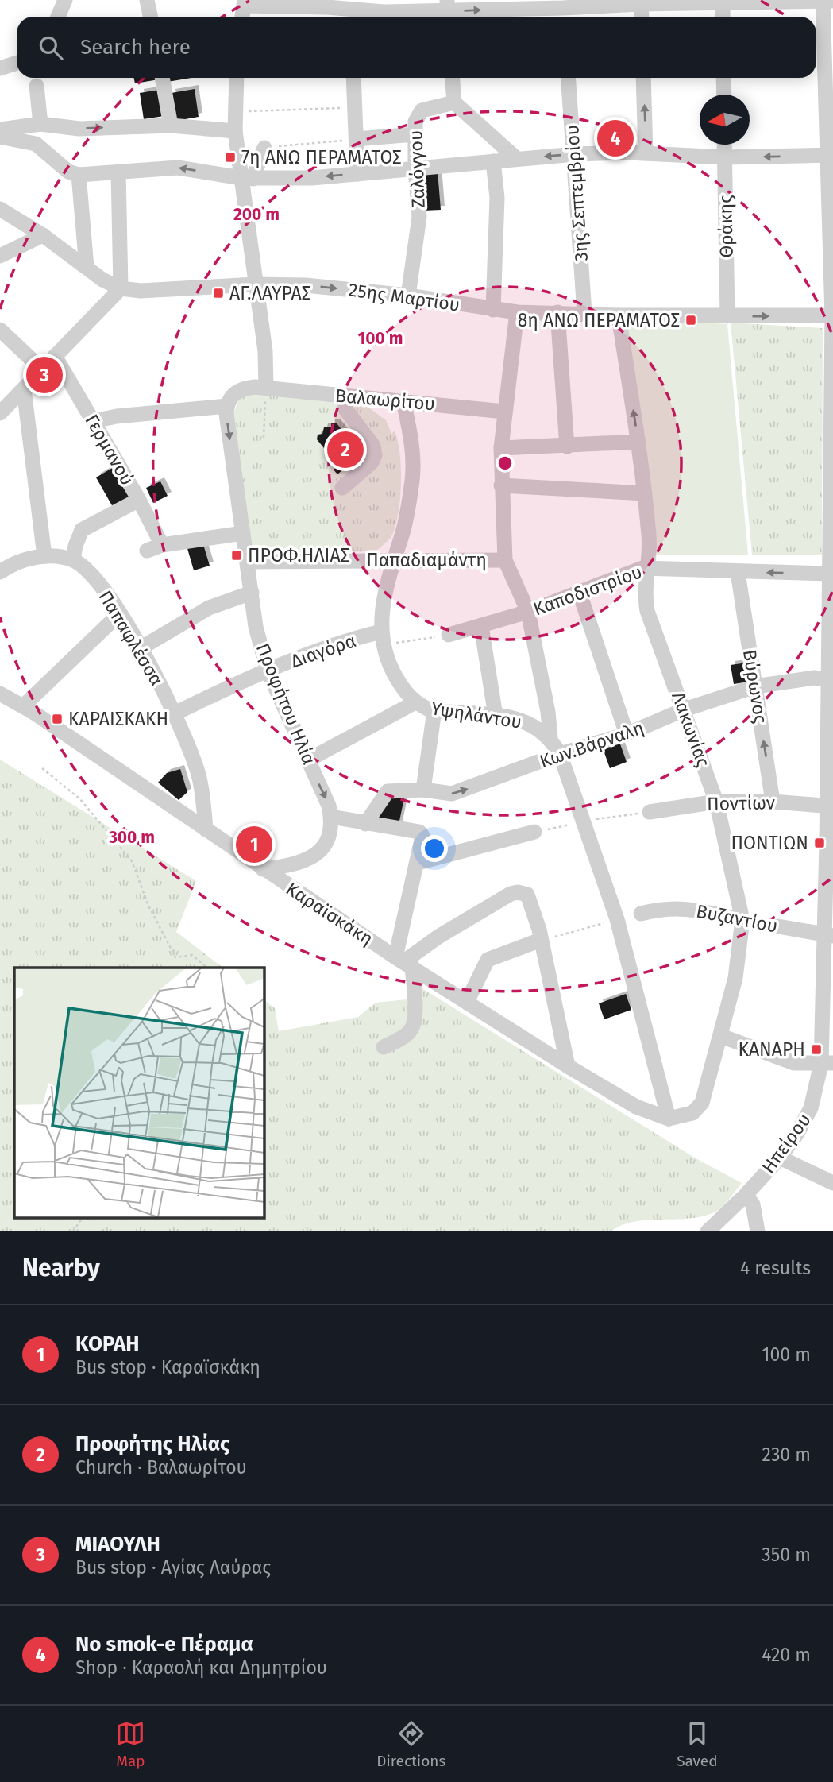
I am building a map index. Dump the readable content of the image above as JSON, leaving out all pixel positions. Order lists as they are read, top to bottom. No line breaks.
{"streets":{"street":["Ζαλόγγου","3ης Σεπτεμβρίου","Θράκης","25ης Μαρτίου","Βαλαωρίτου","Γερμανού","Παπαδιαμάντη","Καποδιστρίου","Παπαφλέσσα","Διαγόρα","Βύρωνος","Προφήτου Ηλία","Υψηλάντου","Λακωνίας","Κων.Βάρναλη","Ποντίων","Καραϊσκάκη","Βυζαντίου","Ηπείρου"]},"crossings":[["Ζαλόγγου","25ης Μαρτίου"],["3ης Σεπτεμβρίου","25ης Μαρτίου"],["Θράκης","25ης Μαρτίου"],["25ης Μαρτίου","Λακωνίας"],["25ης Μαρτίου","Ηπείρου"],["Βαλαωρίτου","Υψηλάντου"],["Παπαδιαμάντη","Προφήτου Ηλία"],["Παπαδιαμάντη","Υψηλάντου"],["Καποδιστρίου","Βύρωνος"],["Καποδιστρίου","Λακωνίας"],["Καποδιστρίου","Ηπείρου"],["Παπαφλέσσα","Διαγόρα"],["Παπαφλέσσα","Καραϊσκάκη"],["Διαγόρα","Προφήτου Ηλία"],["Διαγόρα","Υψηλάντου"],["Βύρωνος","Κων.Βάρναλη"],["Βύρωνος","Ποντίων"],["Υψηλάντου","Λακωνίας"],["Υψηλάντου","Κων.Βάρναλη"],["Υψηλάντου","Καραϊσκάκη"],["Λακωνίας","Κων.Βάρναλη"],["Λακωνίας","Ποντίων"],["Λακωνίας","Καραϊσκάκη"],["Λακωνίας","Βυζαντίου"],["Κων.Βάρναλη","Ηπείρου"],["Ποντίων","Ηπείρου"],["Βυζαντίου","Ηπείρου"]],"one_way":["Βύρωνος"],"places":{"transit":["7η ΑΝΩ ΠΕΡΑΜΑΤΟΣ","ΑΓ.ΛΑΥΡΑΣ","8η ΑΝΩ ΠΕΡΑΜΑΤΟΣ","ΠΡΟΦ.ΗΛΙΑΣ","ΚΑΡΑΙΣΚΑΚΗ","ΠΟΝΤΙΩΝ","ΚΑΝΑΡΗ"]},"north":"left","page":{"search":"Search here","pins":["4","3","2","1"],"heading":["Nearby","4 results"],"list":[{"mark":"1","name":"ΚΟΡΑΗ","note":"Bus stop · Καραϊσκάκη","value":"100 m"},{"mark":"2","name":"Προφήτης Ηλίας","note":"Church · Βαλαωρίτου","value":"230 m"},{"mark":"3","name":"ΜΙΑΟΥΛΗ","note":"Bus stop · Αγίας Λαύρας","value":"350 m"},{"mark":"4","name":"No smok-e Πέραμα","note":"Shop · Καραολή και Δημητρίου","value":"420 m"}],"nav":["Map","Directions","Saved"]},"rings":["200 m","100 m","300 m"]}
